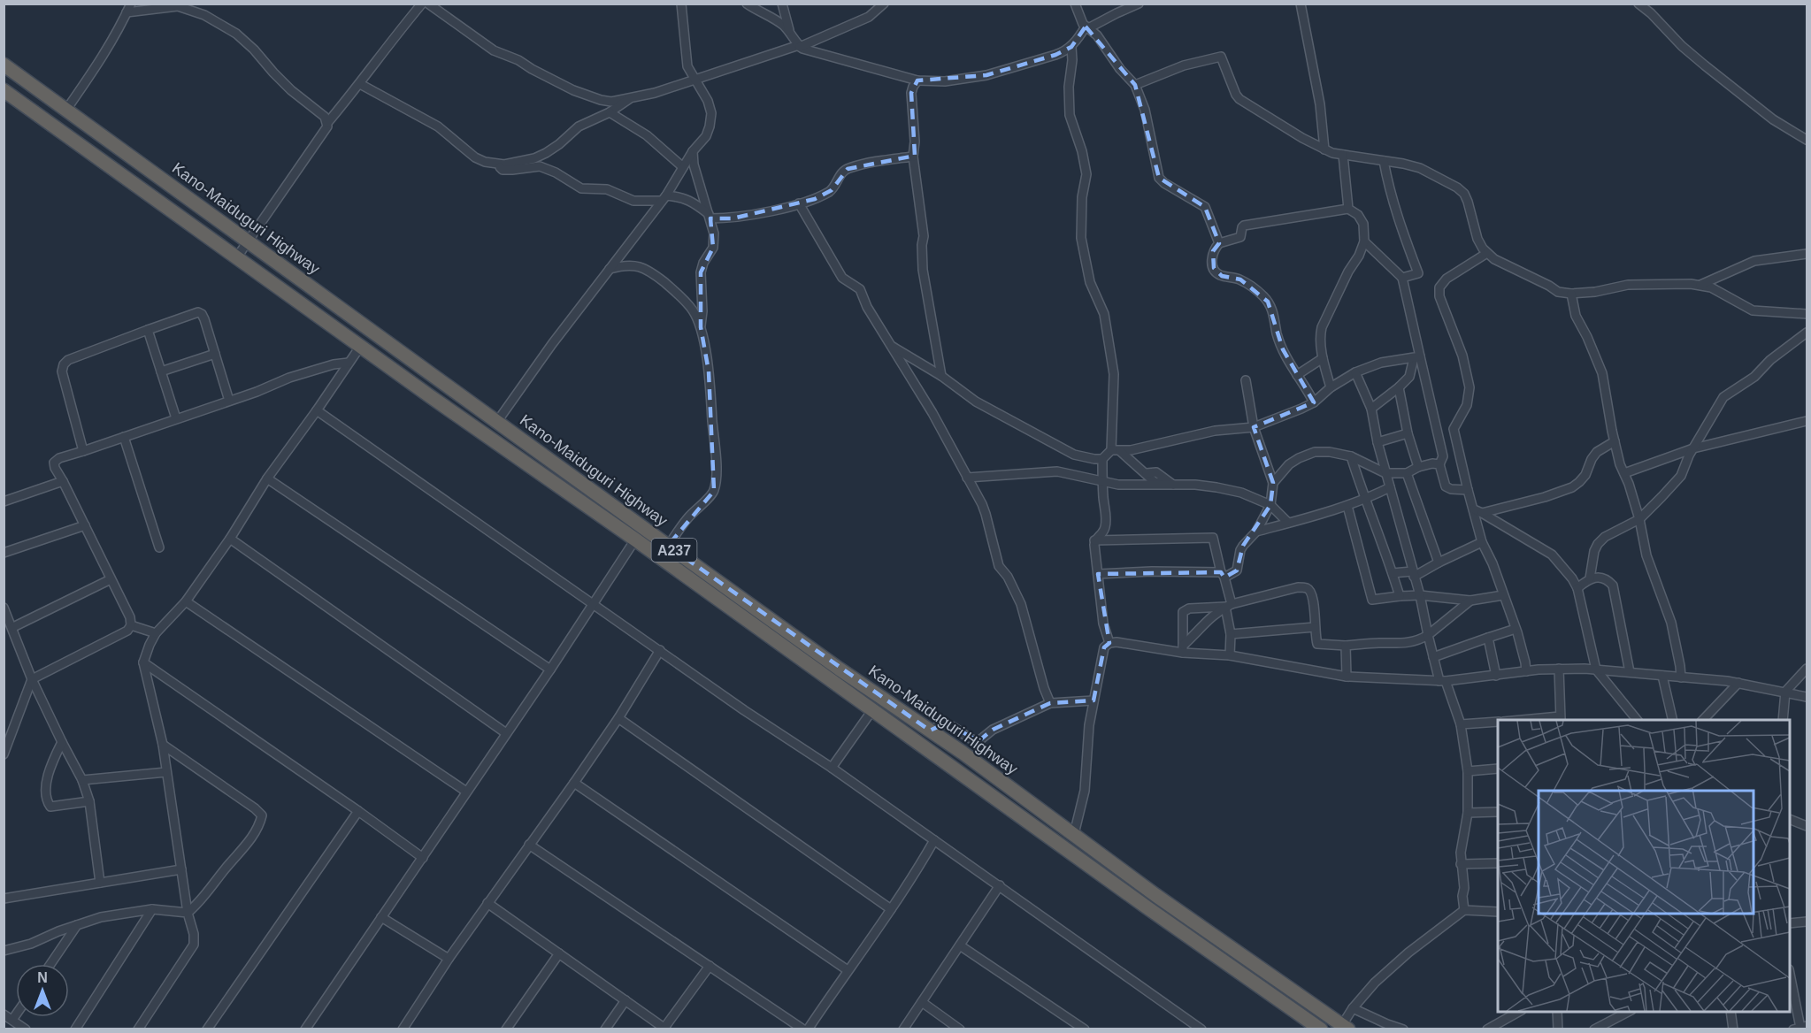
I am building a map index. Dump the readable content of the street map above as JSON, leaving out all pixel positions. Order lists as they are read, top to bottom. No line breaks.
{"streets":{"highway":["Kano-Maiduguri Highway","A237"]},"north":"top"}
